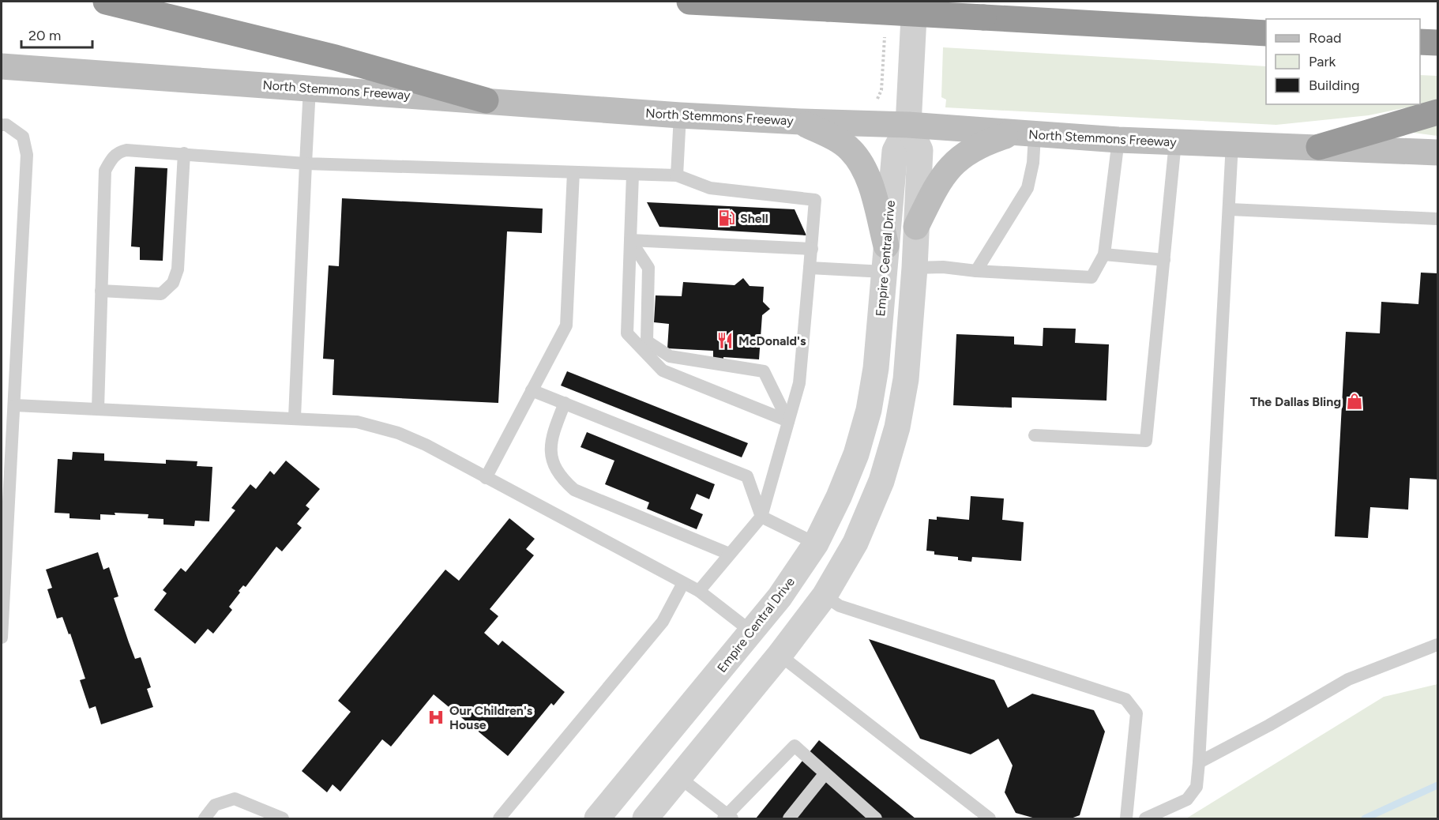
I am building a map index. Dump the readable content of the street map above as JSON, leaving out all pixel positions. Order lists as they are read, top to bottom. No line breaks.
{"streets":{"main road":["North Stemmons Freeway"],"street":["Empire Central Drive"]},"crossings":[["North Stemmons Freeway","Empire Central Drive"]],"places":{"fuel station":["Shell"],"restaurant":["McDonald's"],"shop":["The Dallas Bling"],"hospital":["Our Children's House"]},"legend":["Road","Park","Building"],"scale_bar":"20 m"}
